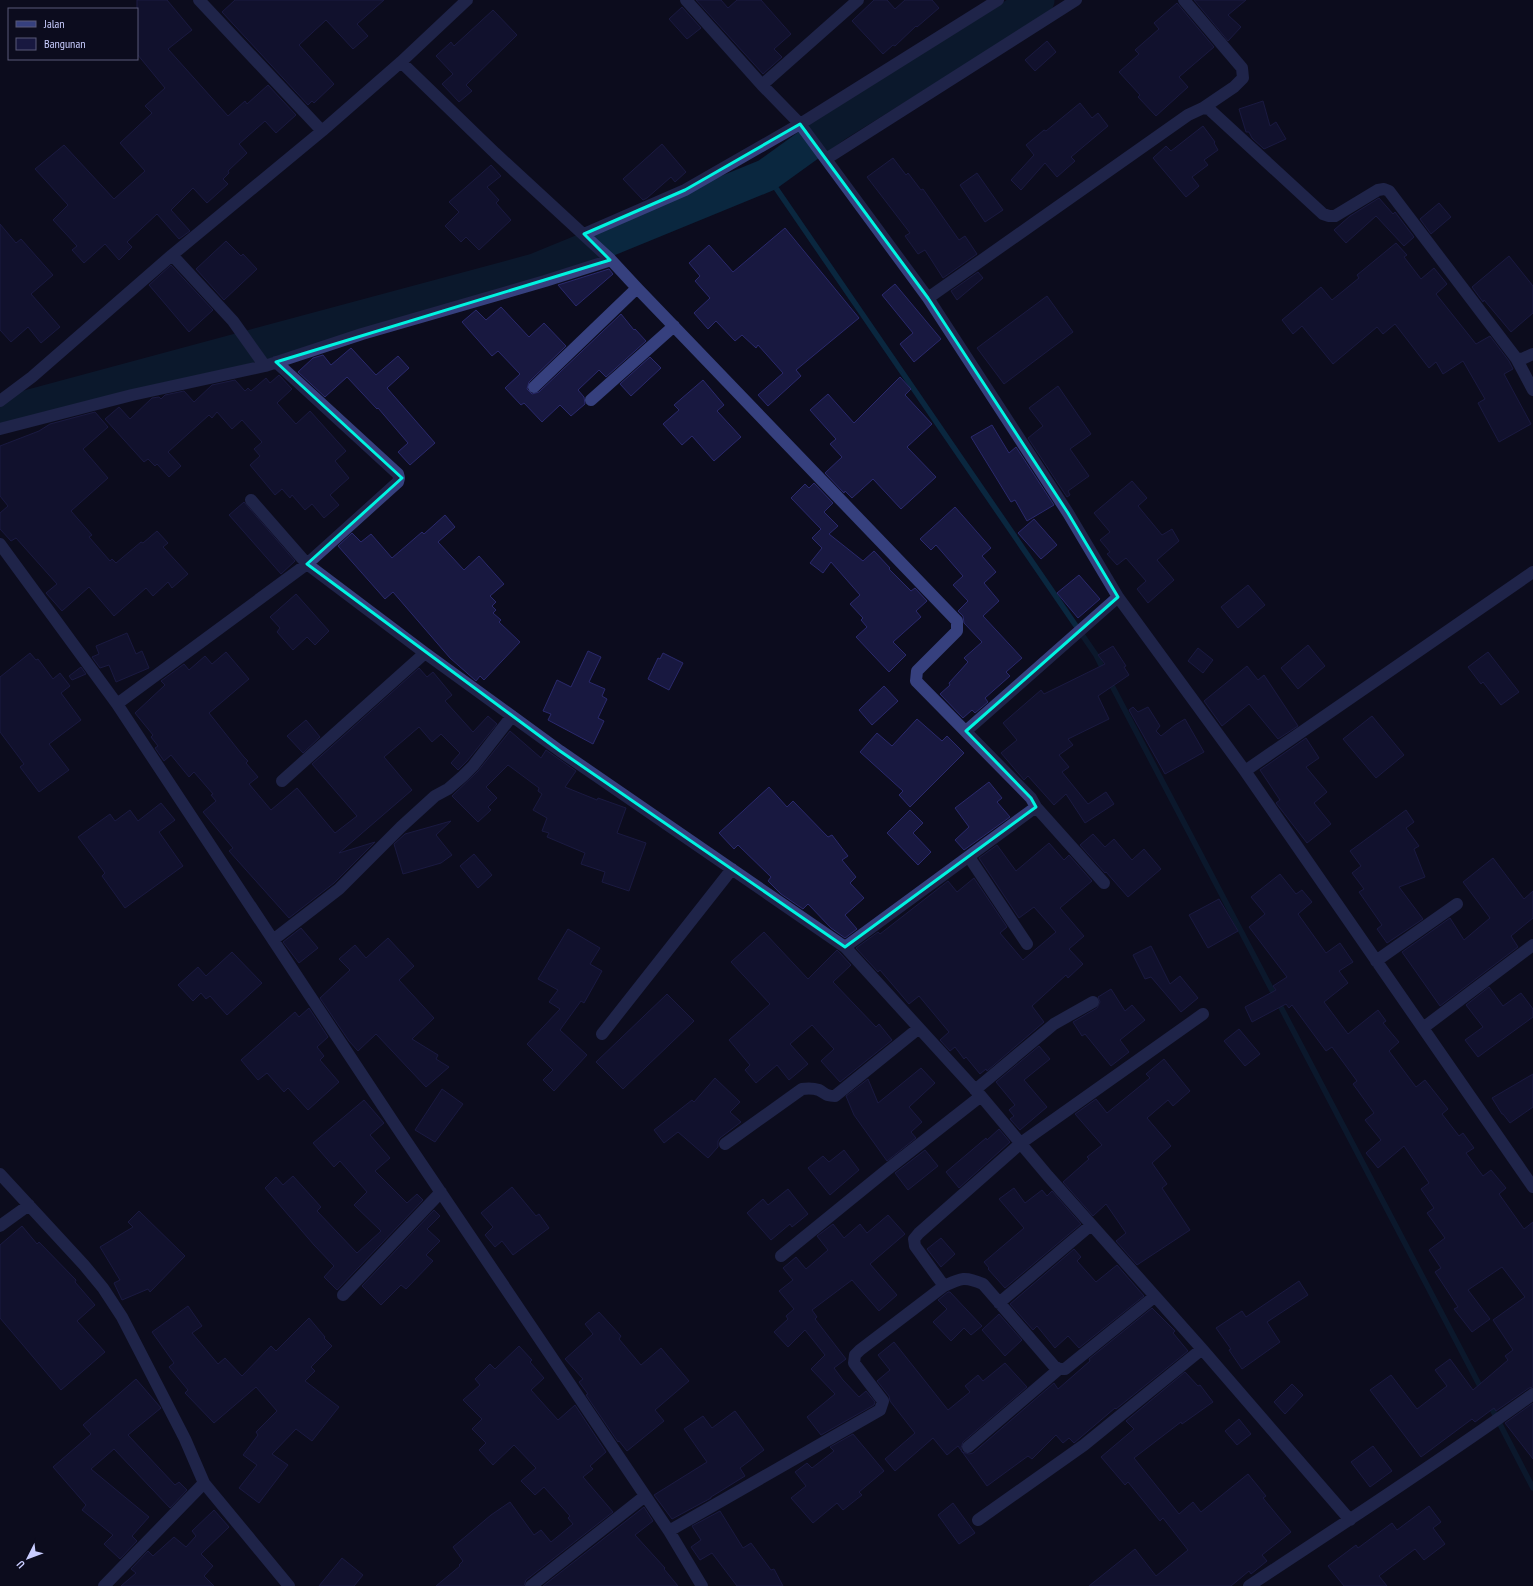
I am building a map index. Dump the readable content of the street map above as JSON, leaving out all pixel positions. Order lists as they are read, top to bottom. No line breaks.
{"legend":["Jalan","Bangunan"],"north":"bottom left"}
